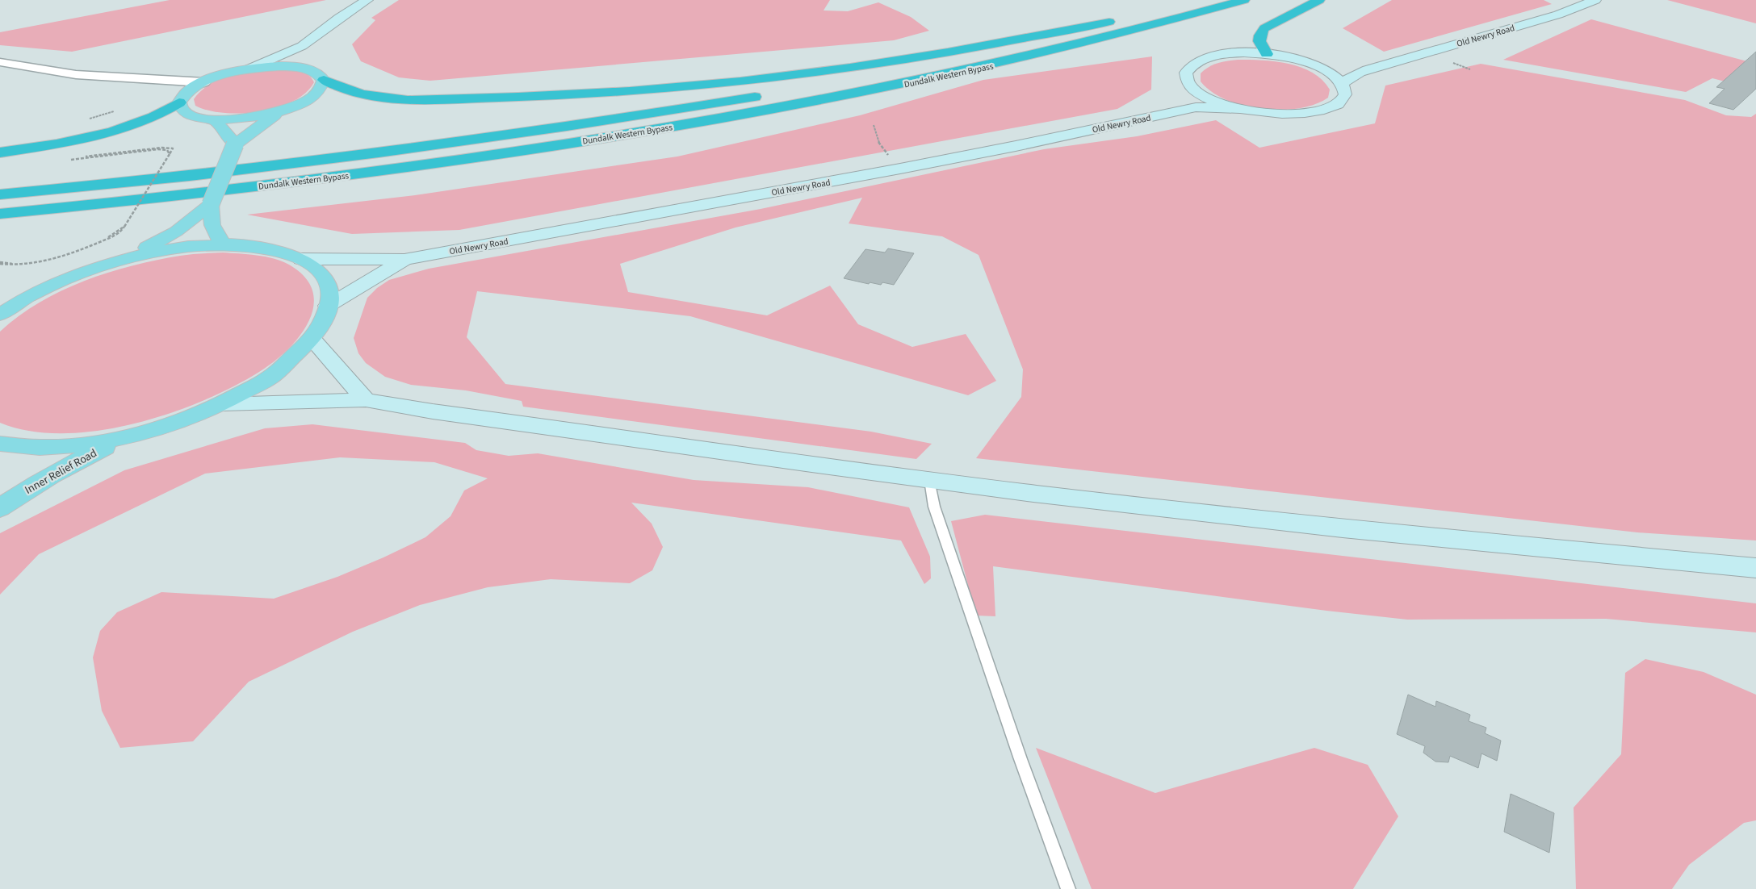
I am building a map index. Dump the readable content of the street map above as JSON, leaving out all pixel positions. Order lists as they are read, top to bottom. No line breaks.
{"streets":{"highway":["Dundalk Western Bypass"],"main road":["Old Newry Road","Inner Relief Road"]}}
